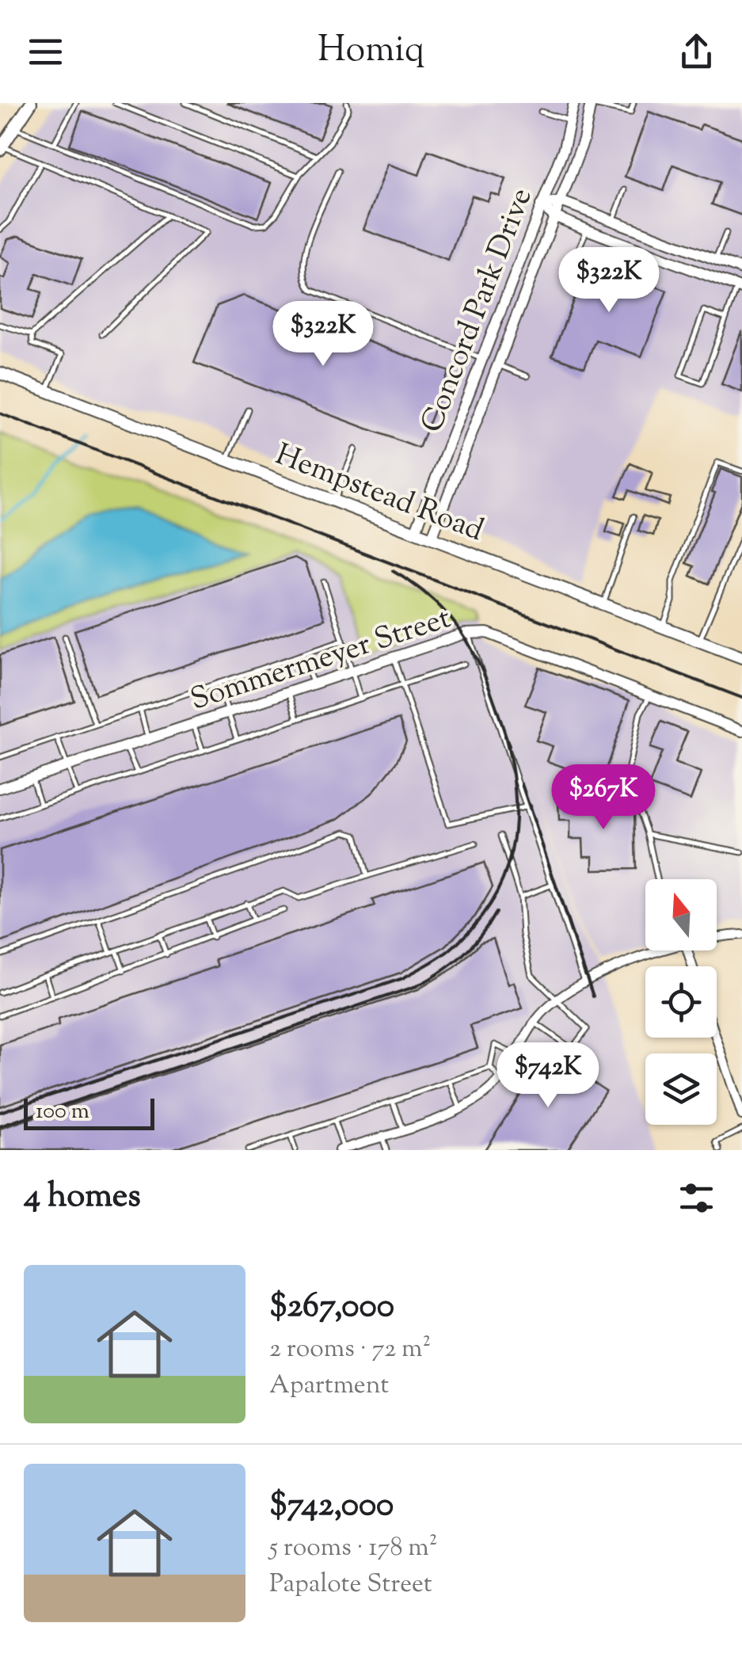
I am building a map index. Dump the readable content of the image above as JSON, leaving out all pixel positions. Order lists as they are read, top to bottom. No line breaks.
{"streets":{"main road":["Hempstead Road"],"street":["Concord Park Drive","Sommermeyer Street"]},"crossings":[["Concord Park Drive","Hempstead Road"]],"scale_bar":"100 m","north":"top","page":{"header":"Homiq","price":["$322K","$322K","$267K","$742K"],"scale":"100 m","heading":"4 homes","list":[{"name":"$267,000","note":"2 rooms · 72 m² · Apartment"},{"name":"$742,000","note":"5 rooms · 178 m² · Papalote Street"}]}}
